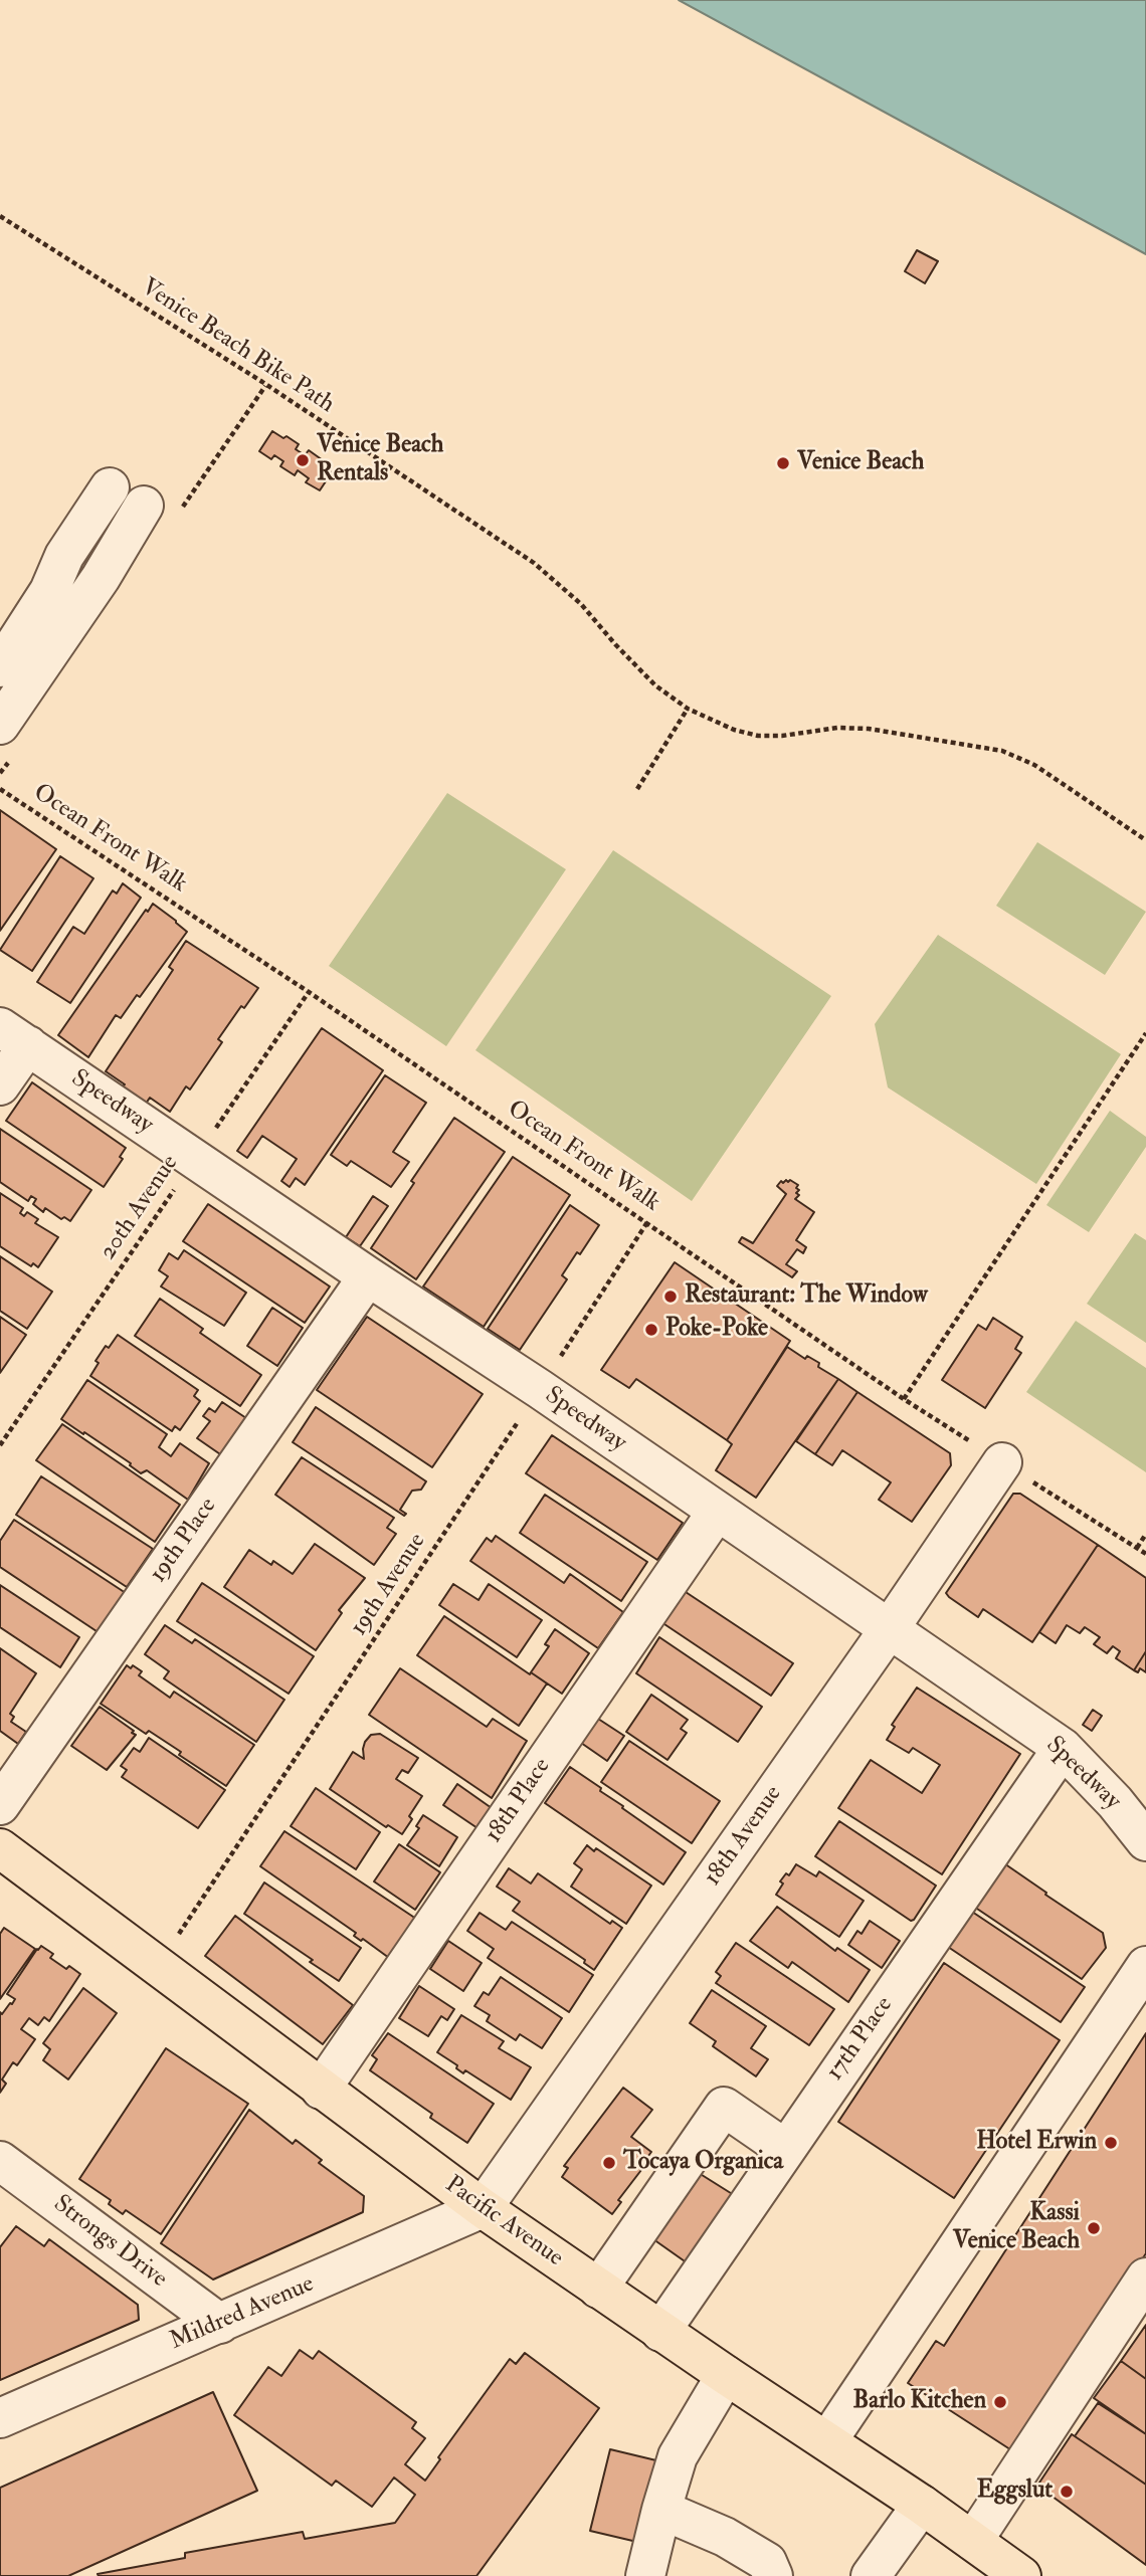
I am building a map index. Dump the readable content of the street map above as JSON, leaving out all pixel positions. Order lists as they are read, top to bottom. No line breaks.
{"streets":{"main road":["Pacific Avenue"],"street":["Speedway","19th Place","18th Place","18th Avenue","17th Place","Strongs Drive","Mildred Avenue"],"path":["Venice Beach Bike Path","Ocean Front Walk","20th Avenue","19th Avenue"]},"crossings":[["Ocean Front Walk","20th Avenue"],["Ocean Front Walk","19th Avenue"],["Ocean Front Walk","18th Avenue"],["Speedway","20th Avenue"],["Speedway","19th Place"],["Speedway","19th Avenue"],["Speedway","18th Place"],["Speedway","18th Avenue"],["Speedway","17th Place"],["19th Avenue","Pacific Avenue"],["18th Place","Pacific Avenue"],["18th Avenue","Pacific Avenue"],["18th Avenue","Mildred Avenue"],["17th Place","Pacific Avenue"],["Pacific Avenue","Mildred Avenue"],["Strongs Drive","Mildred Avenue"]],"places":["Venice Beach Rentals","Venice Beach","Restaurant: The Window","Poke-Poke","Hotel Erwin","Tocaya Organica","Kassi Venice Beach","Barlo Kitchen","Eggslut"]}
